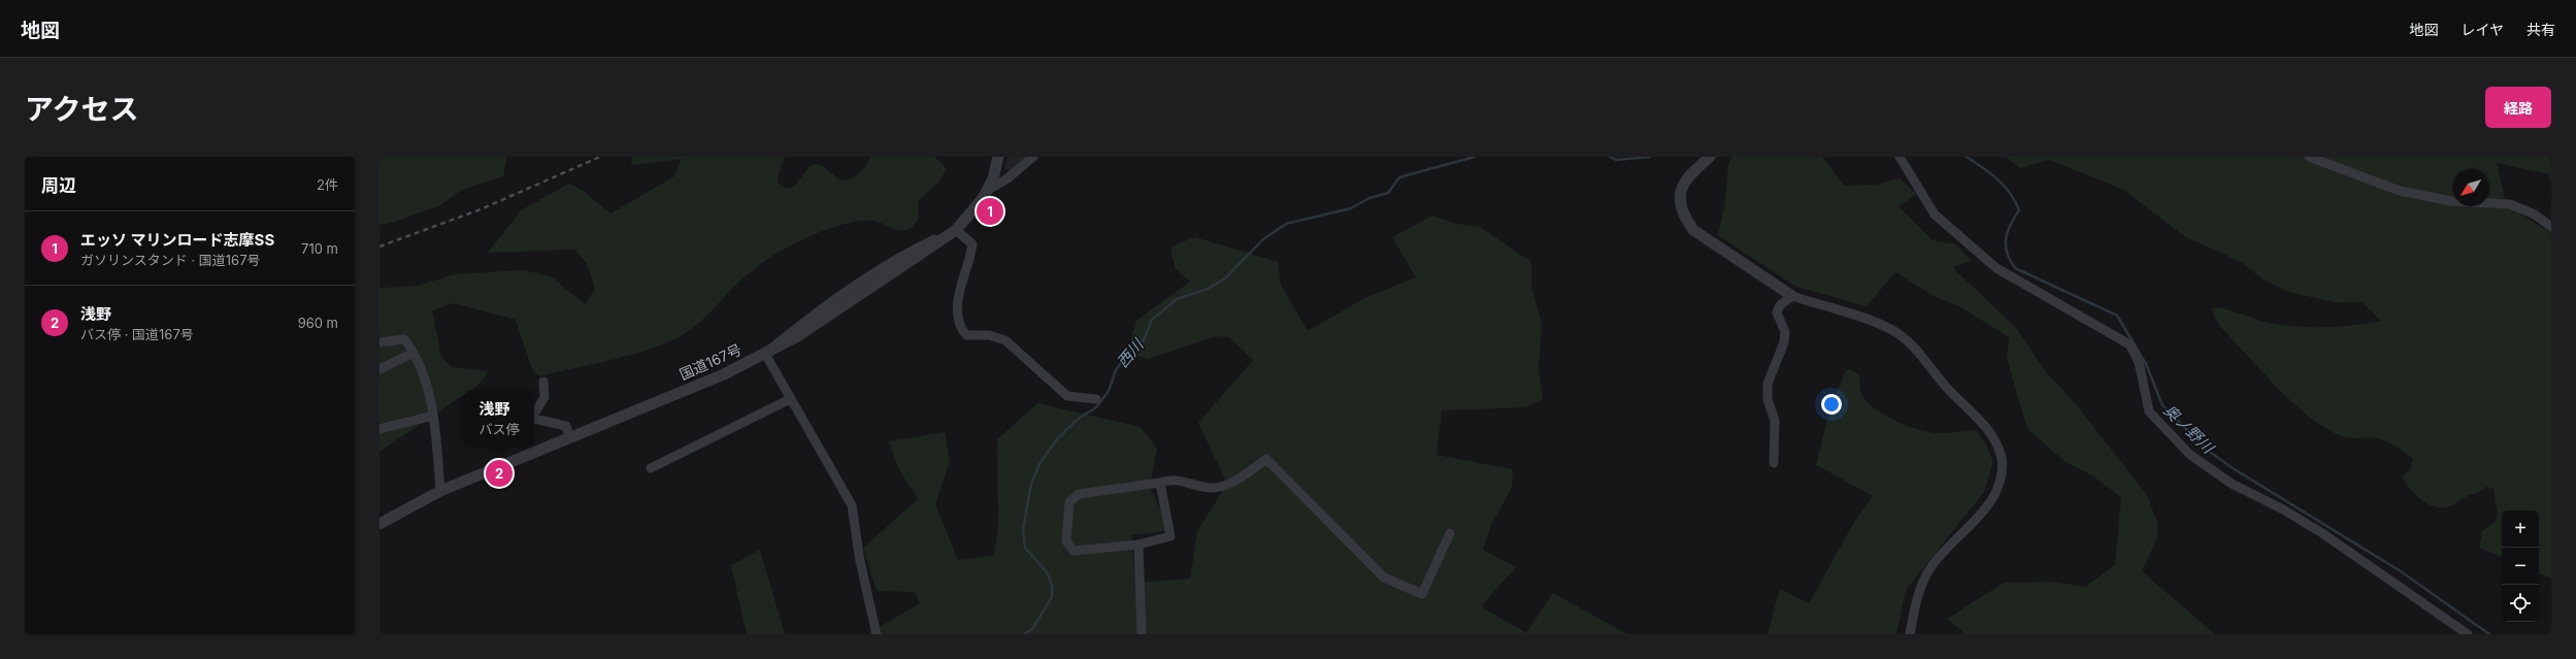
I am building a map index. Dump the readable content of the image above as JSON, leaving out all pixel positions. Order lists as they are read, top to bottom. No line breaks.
{"streets":{"street":["国道167号"]},"water":["西川","奥ノ野川"],"north":"bottom left","page":{"header":"地図","nav":["地図","レイヤ","共有"],"title":"アクセス","buttons":"経路","heading":["周辺","2件"],"pins":["1","2"],"list":[{"mark":"1","name":"エッソ マリンロード志摩SS","note":"ガソリンスタンド · 国道167号","value":"710 m"},{"mark":"2","name":"浅野","note":"バス停 · 国道167号","value":"960 m"}],"popup":["浅野","バス停"],"map_buttons":["+","−"]}}
